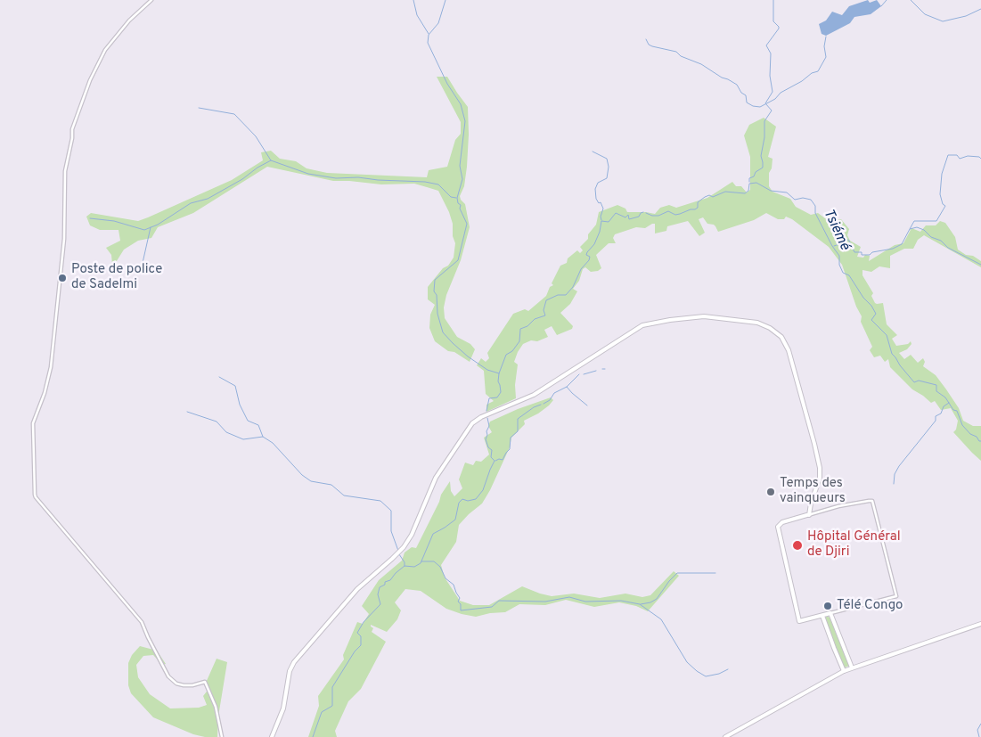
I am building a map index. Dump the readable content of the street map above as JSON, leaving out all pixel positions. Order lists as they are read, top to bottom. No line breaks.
{"water":["Tsiémé"],"places":["Poste de police de Sadelmi","Temps des vainqueurs","Hôpital Général de Djiri","Télé Congo"]}
